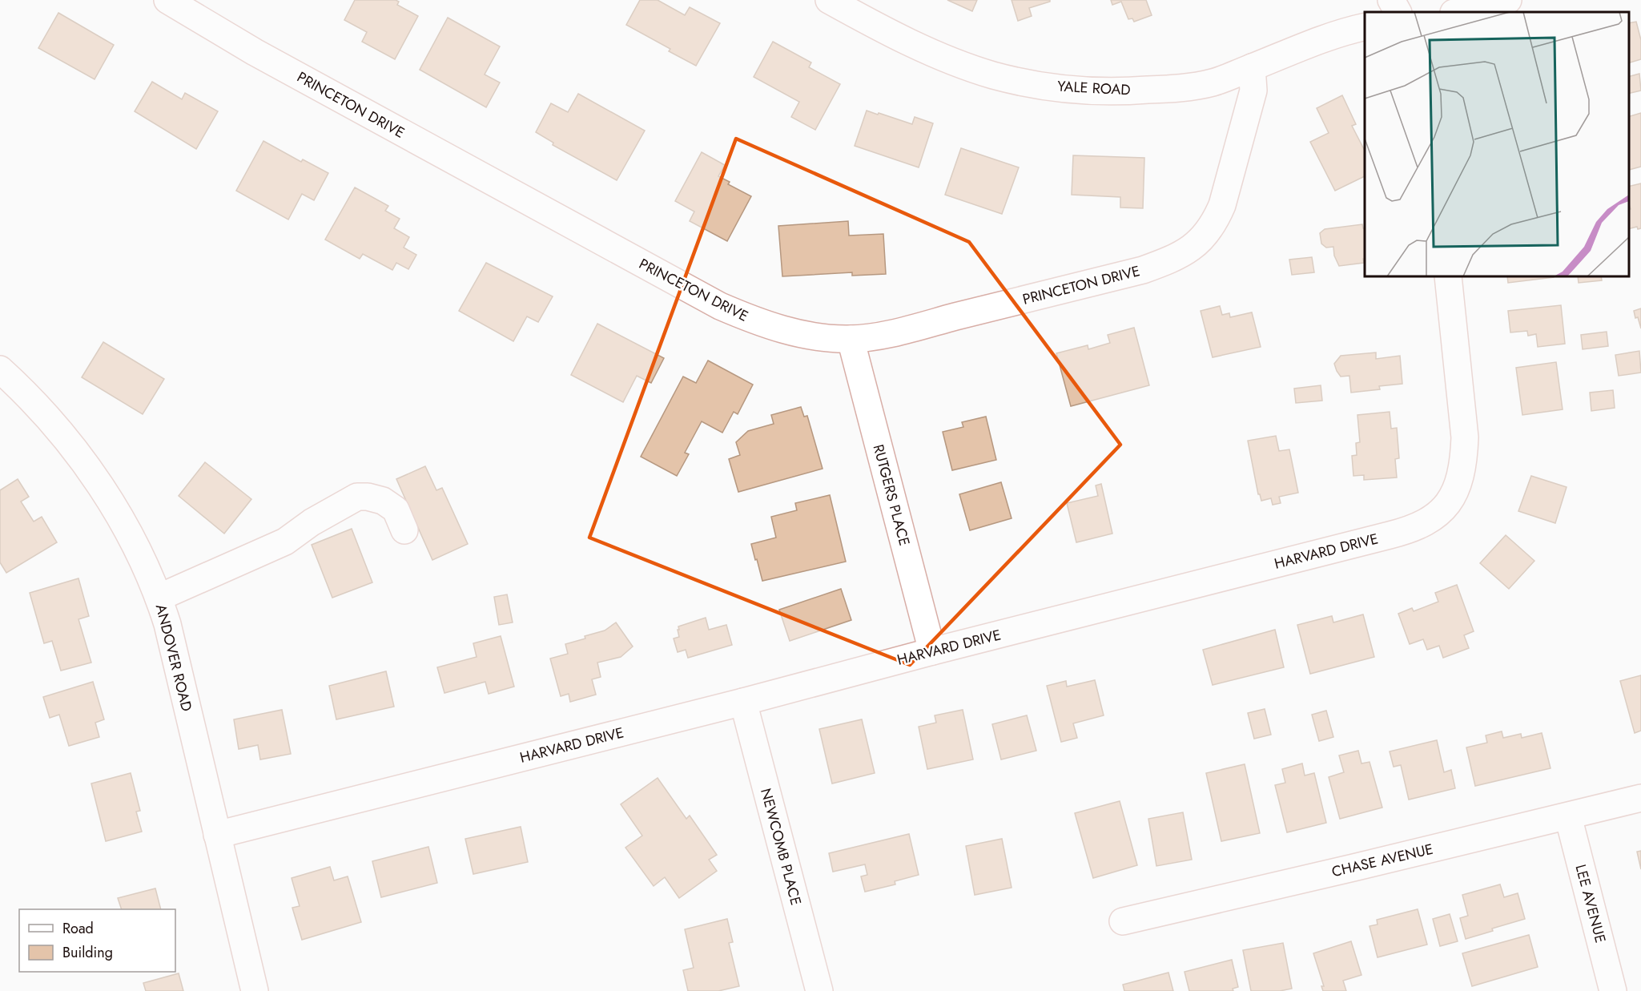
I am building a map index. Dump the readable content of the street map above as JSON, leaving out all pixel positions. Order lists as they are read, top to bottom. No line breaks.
{"streets":{"street":["YALE ROAD","PRINCETON DRIVE","RUTGERS PLACE","HARVARD DRIVE","ANDOVER ROAD","NEWCOMB PLACE","CHASE AVENUE","LEE AVENUE"]},"crossings":[["YALE ROAD","PRINCETON DRIVE"],["PRINCETON DRIVE","RUTGERS PLACE"],["RUTGERS PLACE","HARVARD DRIVE"],["HARVARD DRIVE","ANDOVER ROAD"],["HARVARD DRIVE","NEWCOMB PLACE"],["CHASE AVENUE","LEE AVENUE"]],"legend":["Road","Building"]}
